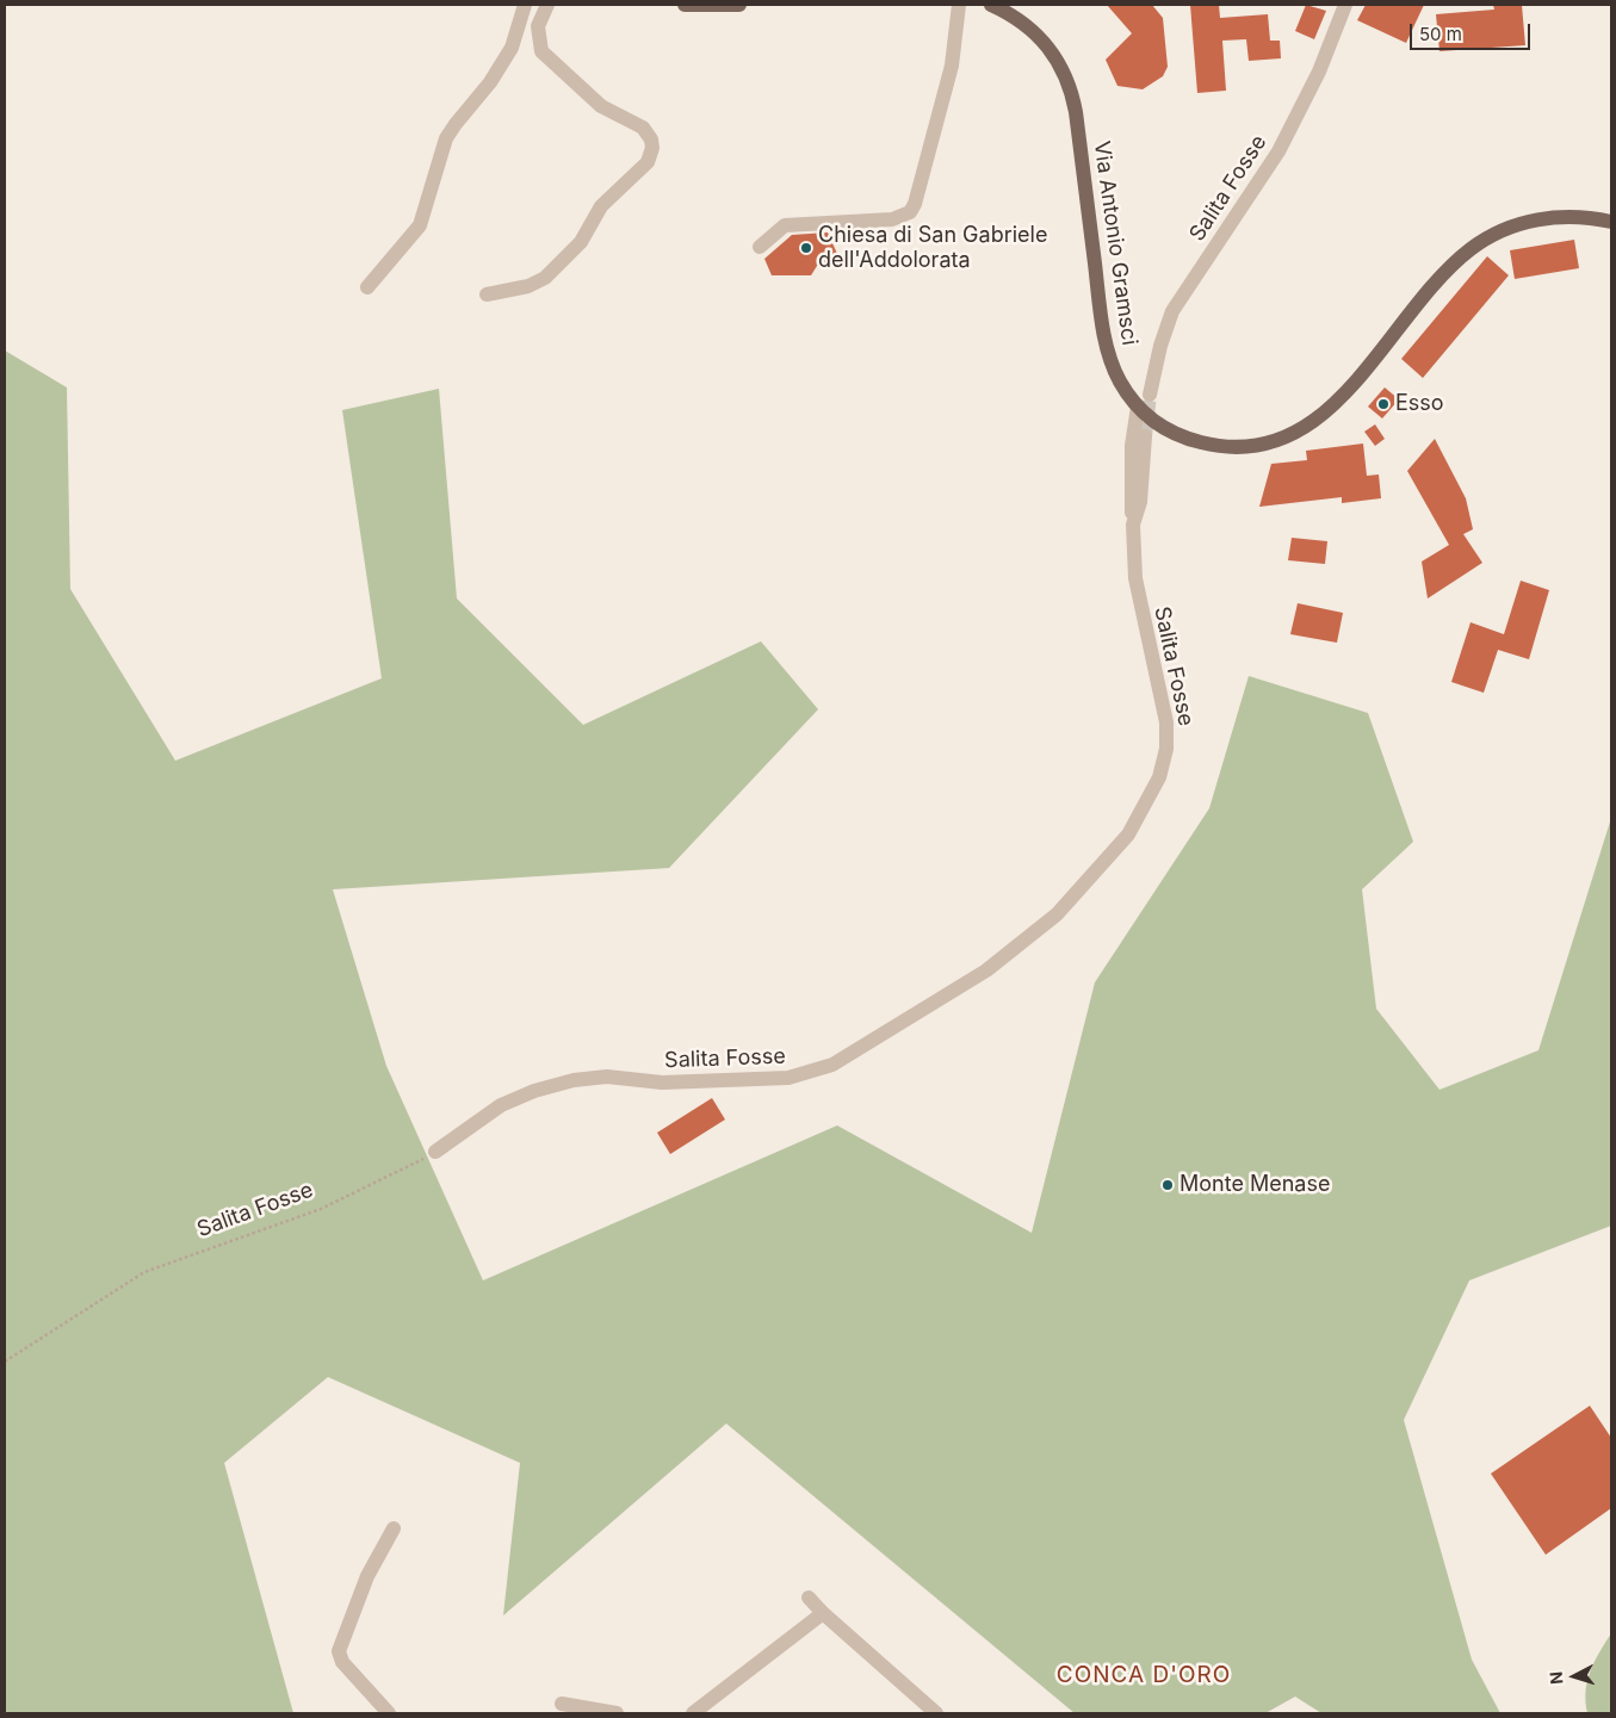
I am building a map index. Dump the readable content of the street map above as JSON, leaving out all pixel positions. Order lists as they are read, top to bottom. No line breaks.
{"streets":{"main road":["Via Antonio Gramsci"],"street":["Salita Fosse"]},"districts":["CONCA D'ORO"],"places":["Chiesa di San Gabriele dell'Addolorata","Esso","Monte Menase"],"scale_bar":"50 m","north":"left"}
